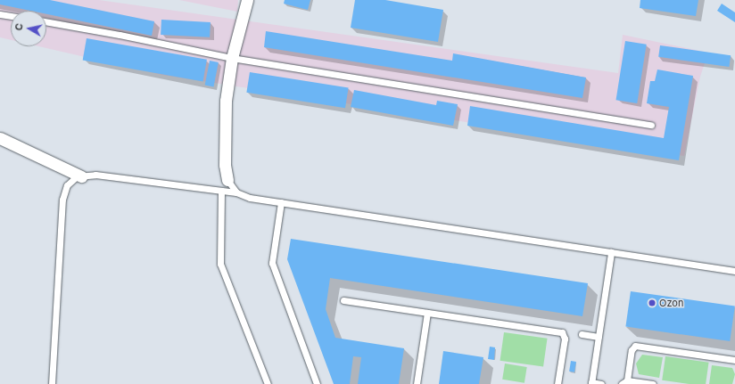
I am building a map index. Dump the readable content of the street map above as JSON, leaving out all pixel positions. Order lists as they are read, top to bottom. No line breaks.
{"places":["Ozon"],"north":"left"}
